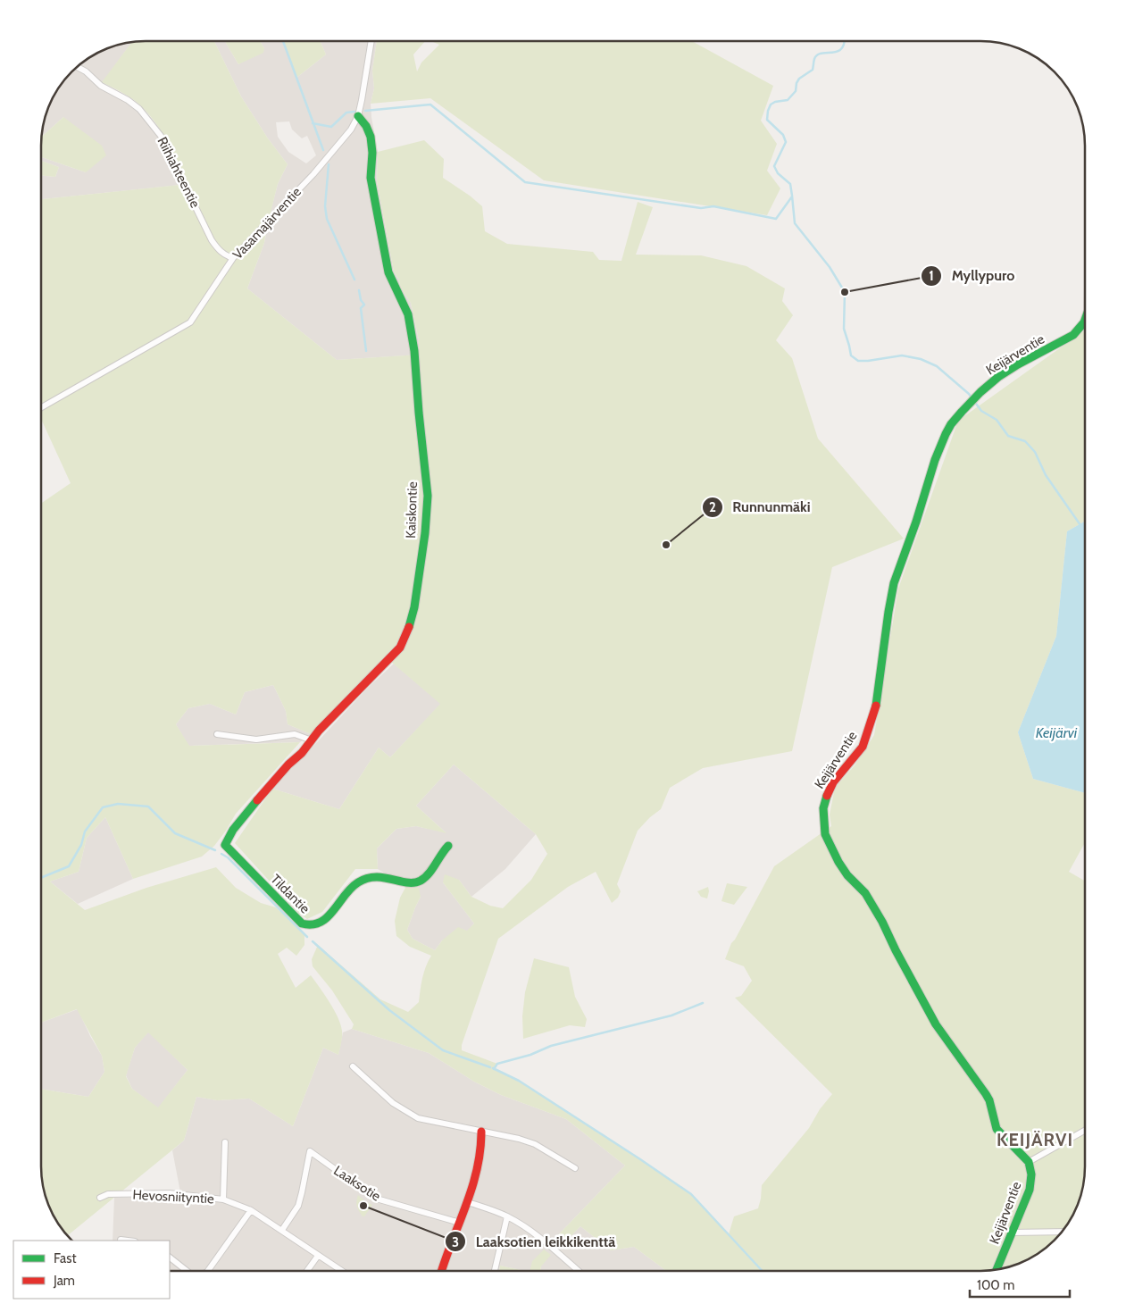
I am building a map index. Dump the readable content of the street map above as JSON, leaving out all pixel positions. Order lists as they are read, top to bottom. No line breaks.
{"streets":{"street":["Riihiahteentie","Vasamajärventie","Keijärventie","Kaiskontie","Tildantie","Laaksotie","Hevosniityntie"]},"crossings":[["Riihiahteentie","Vasamajärventie"],["Vasamajärventie","Kaiskontie"],["Kaiskontie","Tildantie"],["Laaksotie","Hevosniityntie"]],"districts":["KEIJÄRVI"],"water":["Keijärvi"],"places":["Myllypuro","Runnunmäki","Laaksotien leikkikenttä"],"legend":["Fast","Jam"],"scale_bar":"100 m"}
